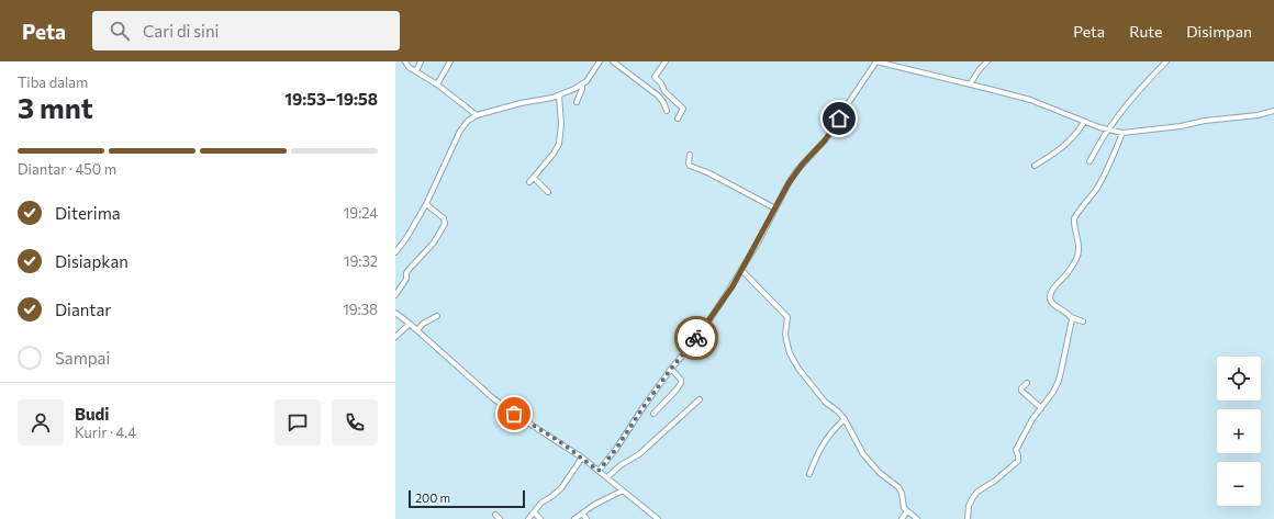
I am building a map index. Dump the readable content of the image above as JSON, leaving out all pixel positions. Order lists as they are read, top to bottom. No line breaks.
{"scale_bar":"200 m","page":{"header":"Peta","search":"Cari di sini","nav":["Peta","Rute","Disimpan"],"heading":["3 mnt","Tiba dalam","19:53–19:58"],"panel":["Budi","Kurir · 4.4"],"bar":"Diantar · 450 m","list":[["Diterima","19:24"],["Disiapkan","19:32"],["Diantar","19:38"],"Sampai"],"map_buttons":["+","−"],"scale":"200 m"}}
